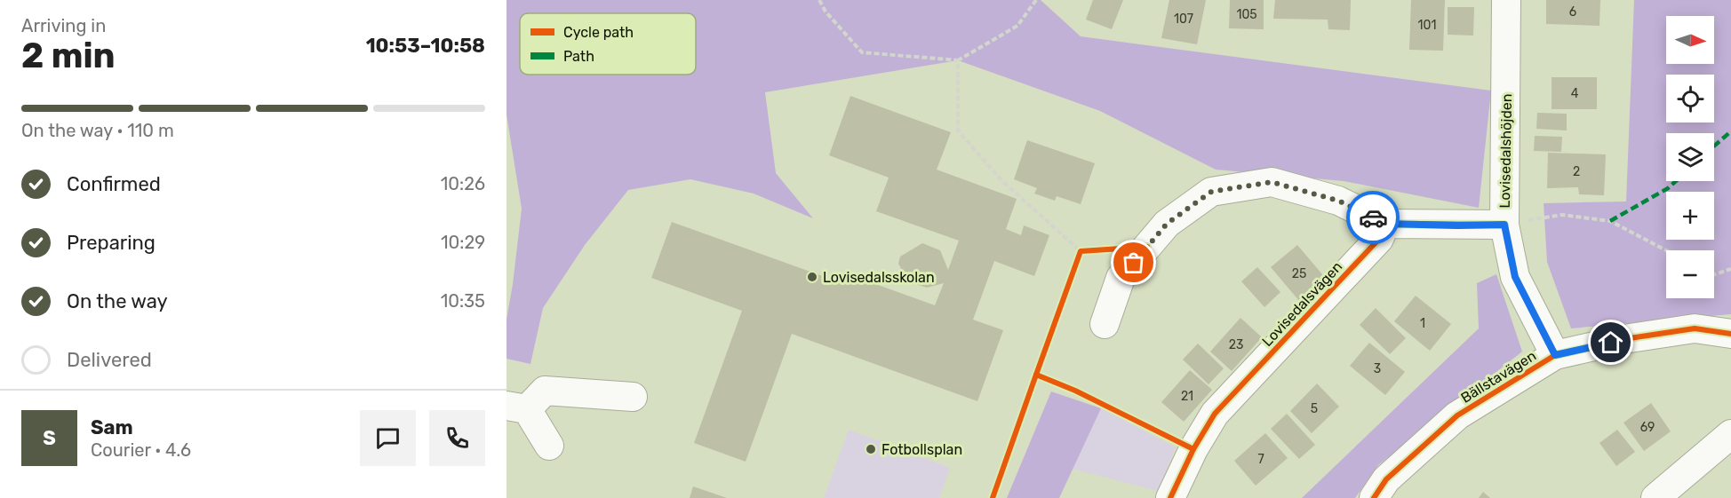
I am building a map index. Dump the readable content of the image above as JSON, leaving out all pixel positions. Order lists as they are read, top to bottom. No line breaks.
{"streets":{"street":["Lovisedalshöjden","Lovisedalsvägen","Bällstavägen"]},"crossings":[["Lovisedalshöjden","Bällstavägen"]],"places":["Lovisedalsskolan","Fotbollsplan"],"house_numbers":["6","105","107","101","4","2","25","1","23","3","21","5","69","7"],"legend":["Cycle path","Path"],"north":"right","page":{"heading":["2 min","Arriving in","10:53–10:58"],"panel":["Sam","Courier · 4.6"],"map_buttons":["+","−"],"bar":"On the way · 110 m","list":[["Confirmed","10:26"],["Preparing","10:29"],["On the way","10:35"],"Delivered"],"round":"S"}}
